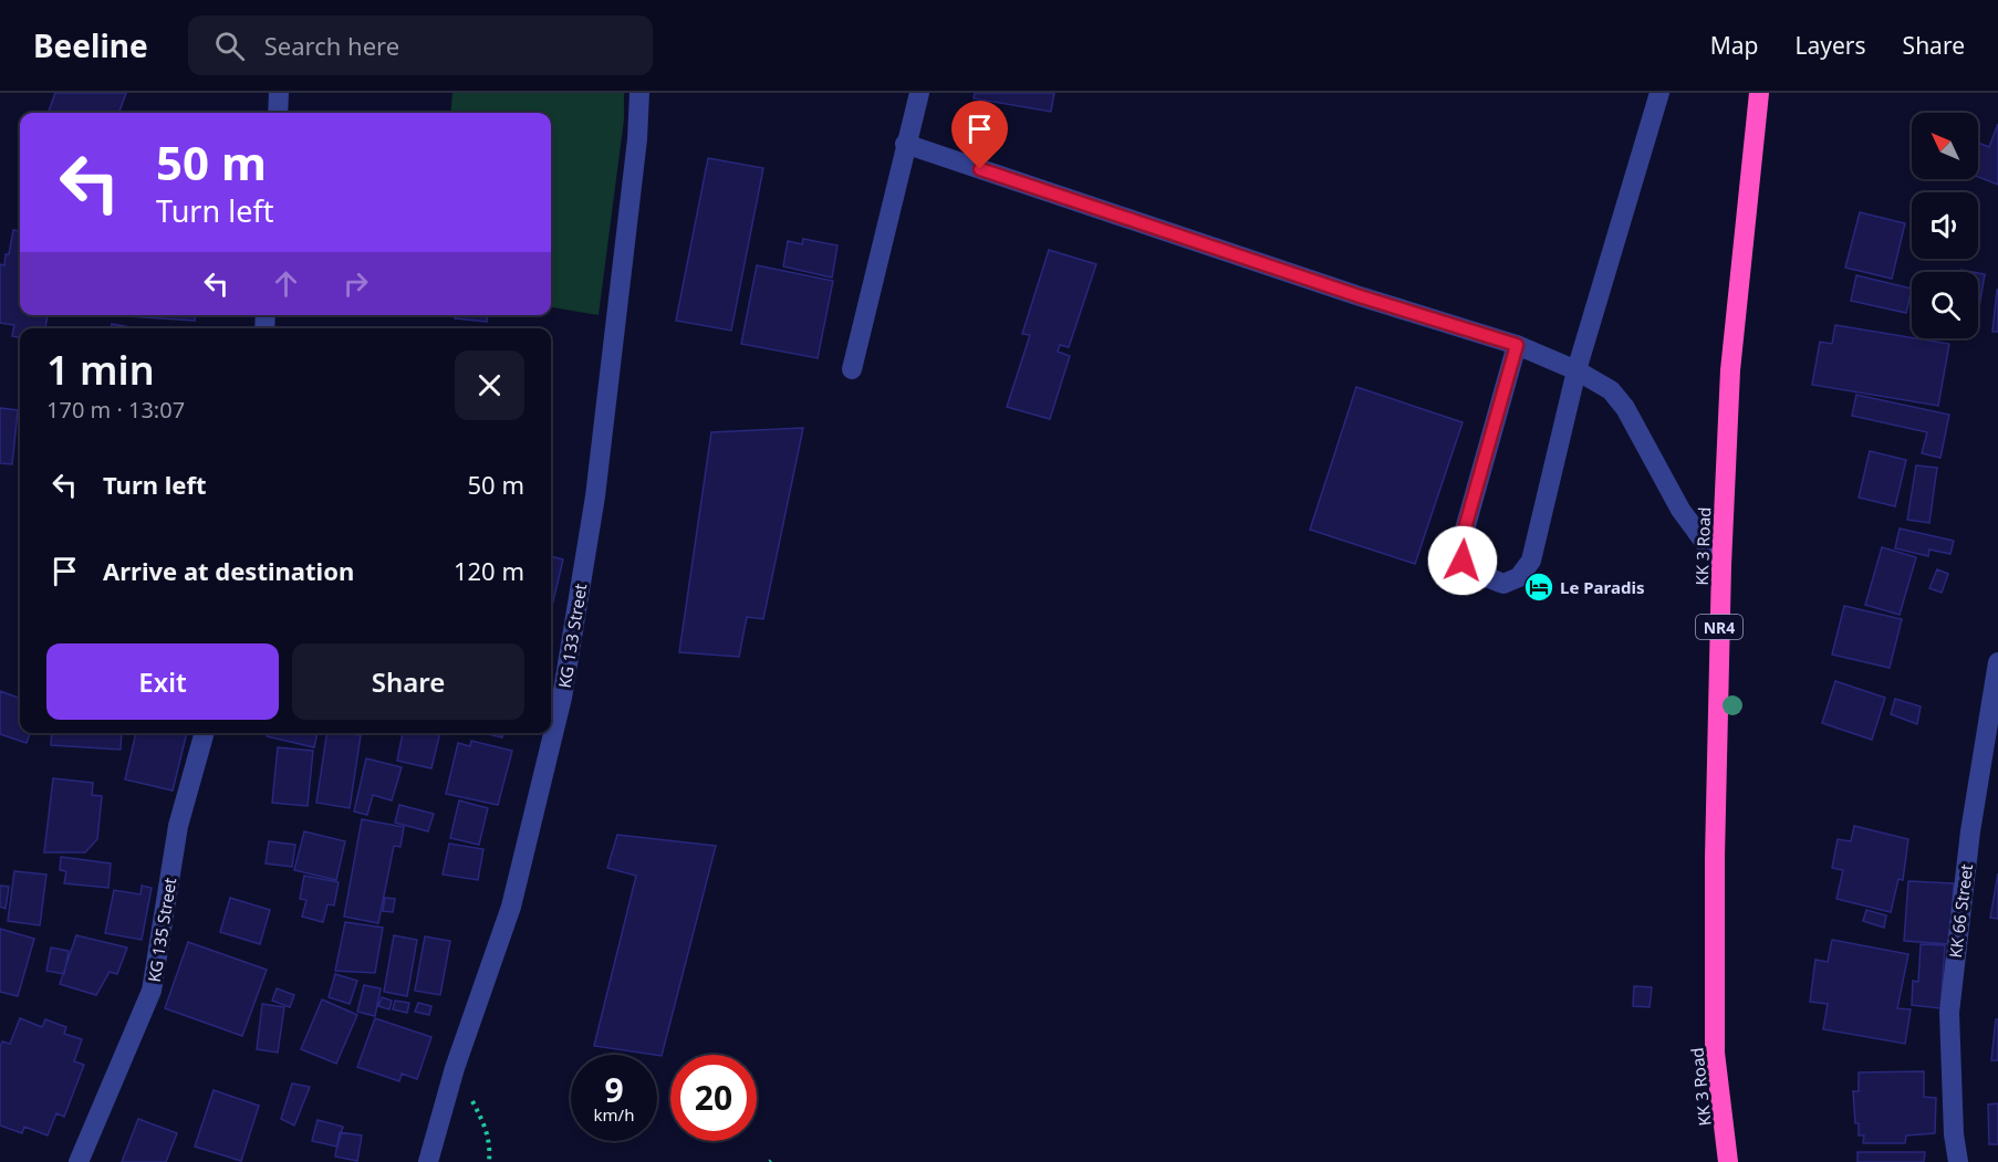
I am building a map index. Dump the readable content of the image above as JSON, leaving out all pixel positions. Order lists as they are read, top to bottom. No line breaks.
{"streets":{"highway":["KK 3 Road","NR4"],"street":["KG 133 Street","KK 66 Street","KG 135 Street"]},"places":{"hotel":["Le Paradis"]},"north":"top left","page":{"header":"Beeline","search":"Search here","nav":["Map","Layers","Share"],"turn":["50 m","Turn left"],"heading":["1 min","170 m · 13:07"],"list":[{"name":"Turn left","value":"50 m"},{"name":"Arrive at destination","value":"120 m"}],"buttons":["Exit","Share"],"speed":"9 km/h","limit":"20"}}
